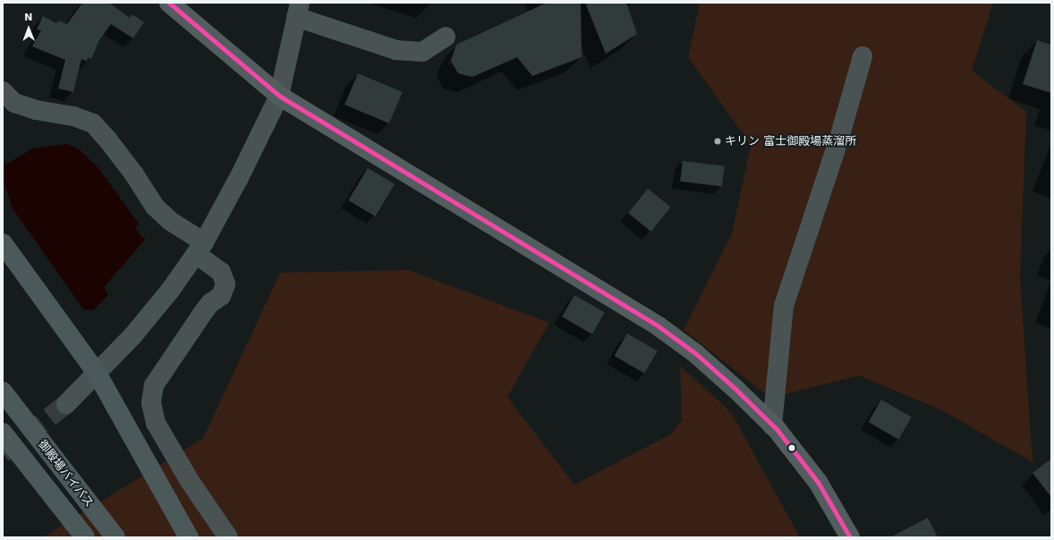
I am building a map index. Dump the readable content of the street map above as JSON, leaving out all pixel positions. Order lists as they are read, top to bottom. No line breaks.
{"streets":{"highway":["御殿場バイパス"]},"places":["キリン 富士御殿場蒸溜所"],"north":"top"}
